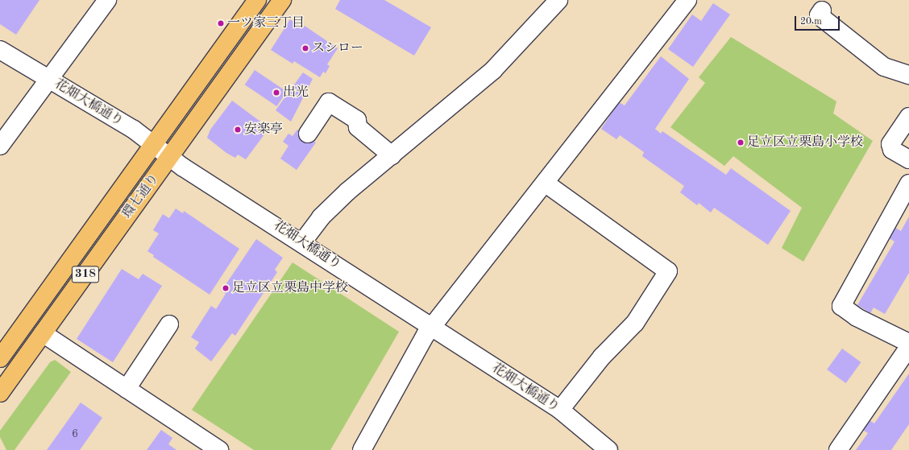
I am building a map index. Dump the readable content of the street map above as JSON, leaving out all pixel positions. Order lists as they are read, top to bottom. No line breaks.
{"streets":{"main road":["環七通り","318"],"street":["花畑大橋通り"]},"crossings":[["花畑大橋通り","環七通り"]],"places":["一ツ家三丁目","スシロー","出光","安楽亭","足立区立栗島小学校","足立区立栗島中学校"],"house_numbers":["6"],"scale_bar":"20 m"}
